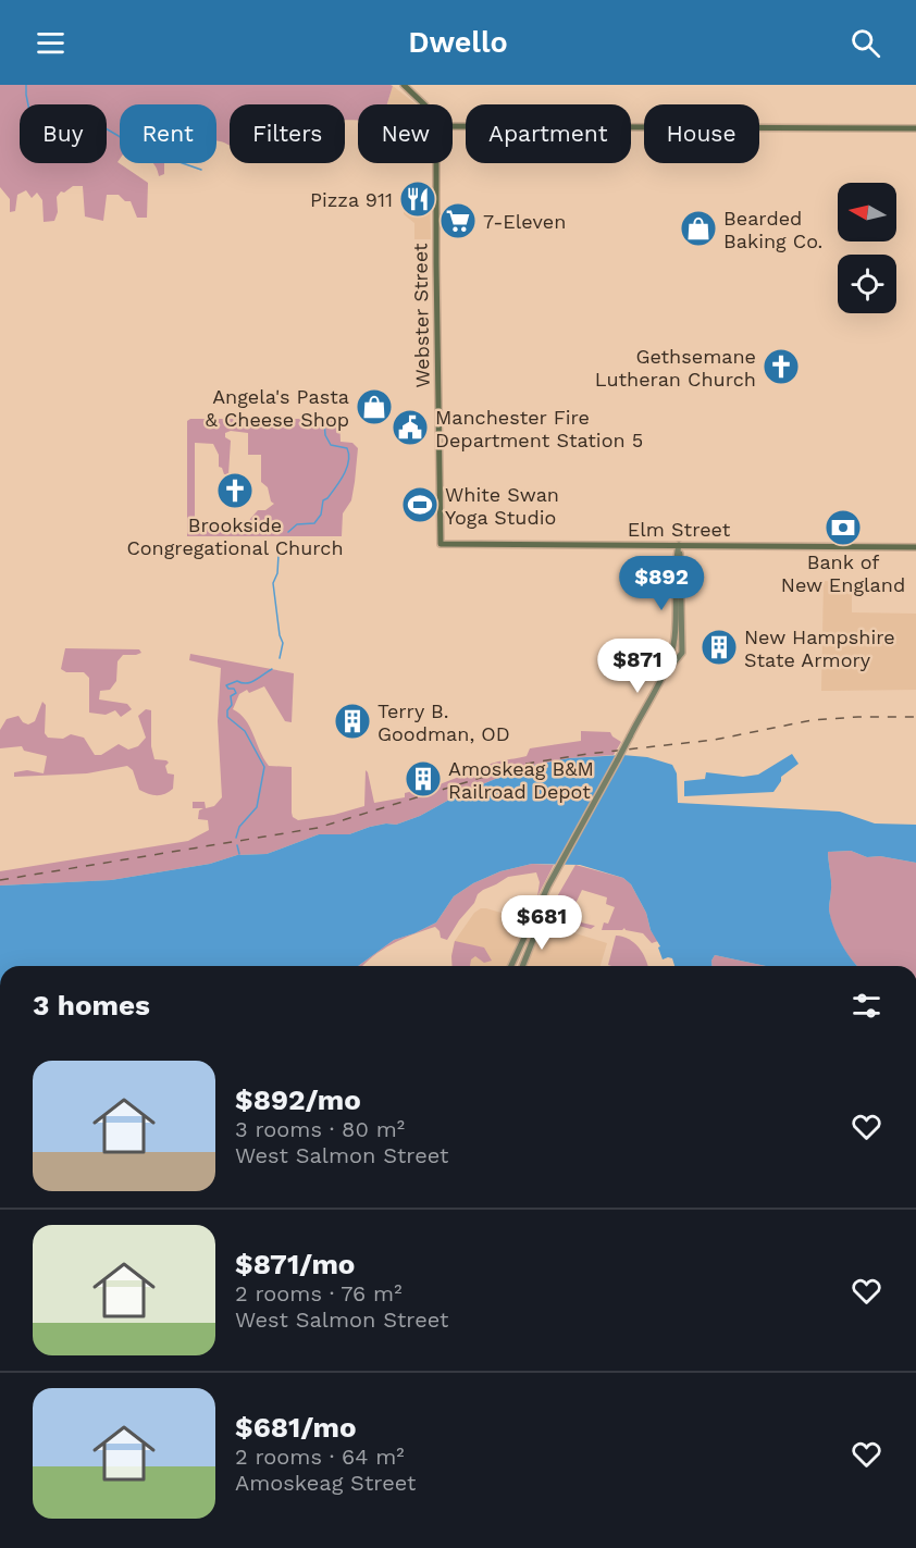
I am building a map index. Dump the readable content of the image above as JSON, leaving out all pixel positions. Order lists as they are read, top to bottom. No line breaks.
{"streets":{"main road":["Webster Street","Elm Street"]},"crossings":[["Webster Street","Elm Street"]],"places":{"restaurant":["Pizza 911"],"supermarket":["7-Eleven"],"shop":["Bearded Baking Co.","Angela's Pasta & Cheese Shop"],"church":["Gethsemane Lutheran Church","Brookside Congregational Church"],"public building":["Manchester Fire Department Station 5"],"sports":["White Swan Yoga Studio"],"bank":["Bank of New England"],"building":["New Hampshire State Armory","Terry B. Goodman, OD","Amoskeag B&M Railroad Depot"]},"north":"left","page":{"header":"Dwello","chip":["Buy","Rent","Filters","New","Apartment","House"],"price":["$892","$871","$681"],"heading":"3 homes","list":[{"name":"$892/mo","note":"3 rooms · 80 m² · West Salmon Street"},{"name":"$871/mo","note":"2 rooms · 76 m² · West Salmon Street"},{"name":"$681/mo","note":"2 rooms · 64 m² · Amoskeag Street"}]}}
